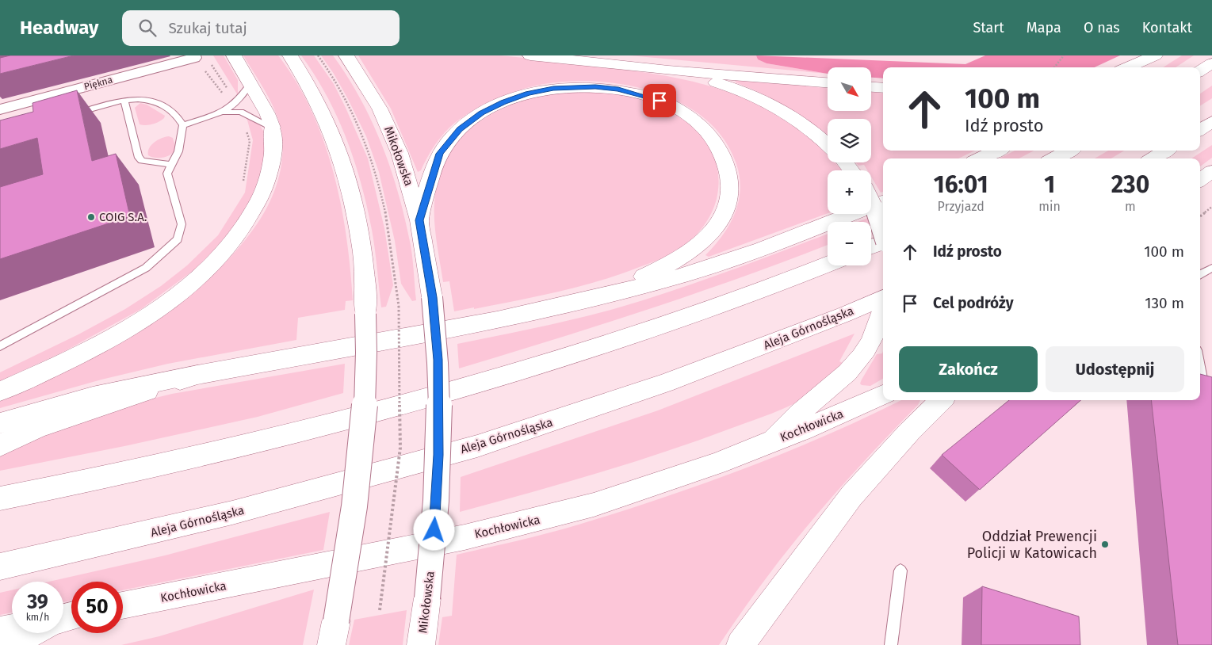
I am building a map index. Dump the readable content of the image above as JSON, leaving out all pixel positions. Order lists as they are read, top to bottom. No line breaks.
{"streets":{"main road":["Mikołowska","Aleja Górnośląska","Kochłowicka"],"street":["Piękna"]},"places":["COIG S.A.","Oddział Prewencji Policji w Katowicach"],"north":"bottom right","page":{"header":"Headway","search":"Szukaj tutaj","nav":["Start","Mapa","O nas","Kontakt"],"map_buttons":["+","−"],"turn":["100 m","Idź prosto"],"eta":["16:01","Przyjazd","1","min","230","m"],"list":[{"name":"Idź prosto","value":"100 m"},{"name":"Cel podróży","value":"130 m"}],"buttons":["Zakończ","Udostępnij"],"speed":"39 km/h","limit":"50"}}
